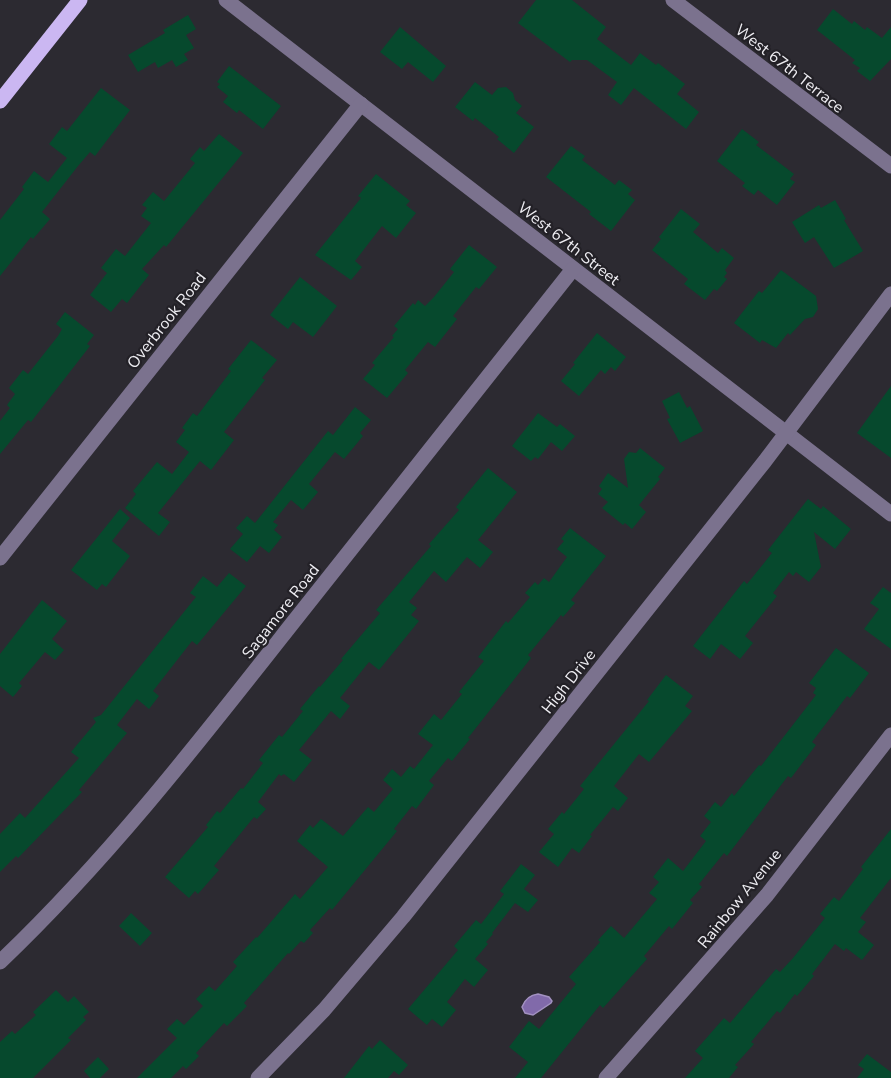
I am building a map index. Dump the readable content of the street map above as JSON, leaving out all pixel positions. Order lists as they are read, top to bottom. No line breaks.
{"streets":{"street":["West 67th Terrace","West 67th Street","Overbrook Road","Sagamore Road","High Drive","Rainbow Avenue"]},"crossings":[["West 67th Street","Overbrook Road"],["West 67th Street","Sagamore Road"],["West 67th Street","High Drive"]]}
